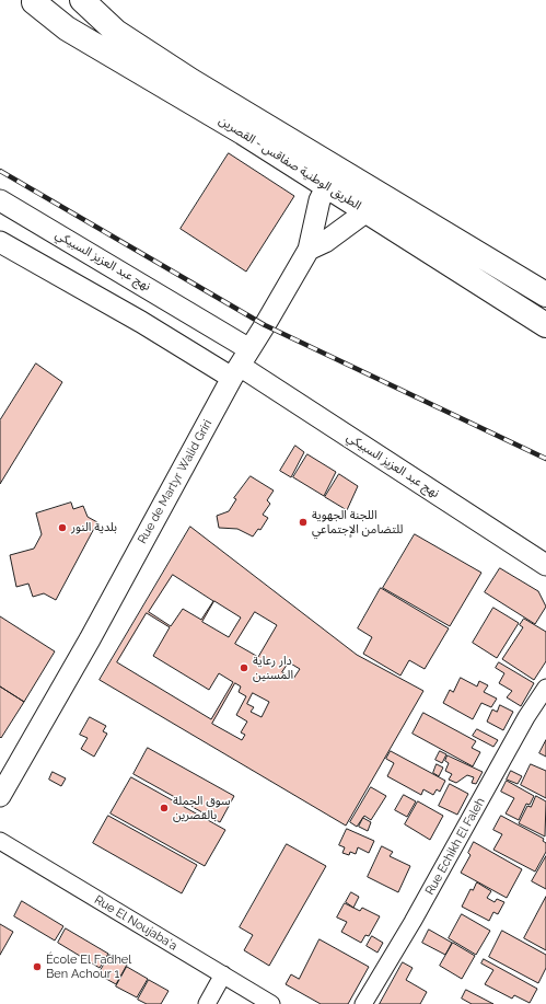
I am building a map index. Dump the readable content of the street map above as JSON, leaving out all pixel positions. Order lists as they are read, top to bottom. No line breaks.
{"streets":{"main road":["الطريق الوطنية صفاقس - القصرين"],"street":["نهج عبد العزيز السبيكي","Rue de Martyr Walid Griri","Rue Echikh El Faleh","Rue El Noujaba'a"]},"crossings":[["نهج عبد العزيز السبيكي","Rue de Martyr Walid Griri"]],"places":["اللجنة الجهوية للتضامن الإجتماعي","بلدية النور","دار رعاية المسنين","سوق الجملة بالقصرين","École El Fadhel Ben Achour 1"]}
